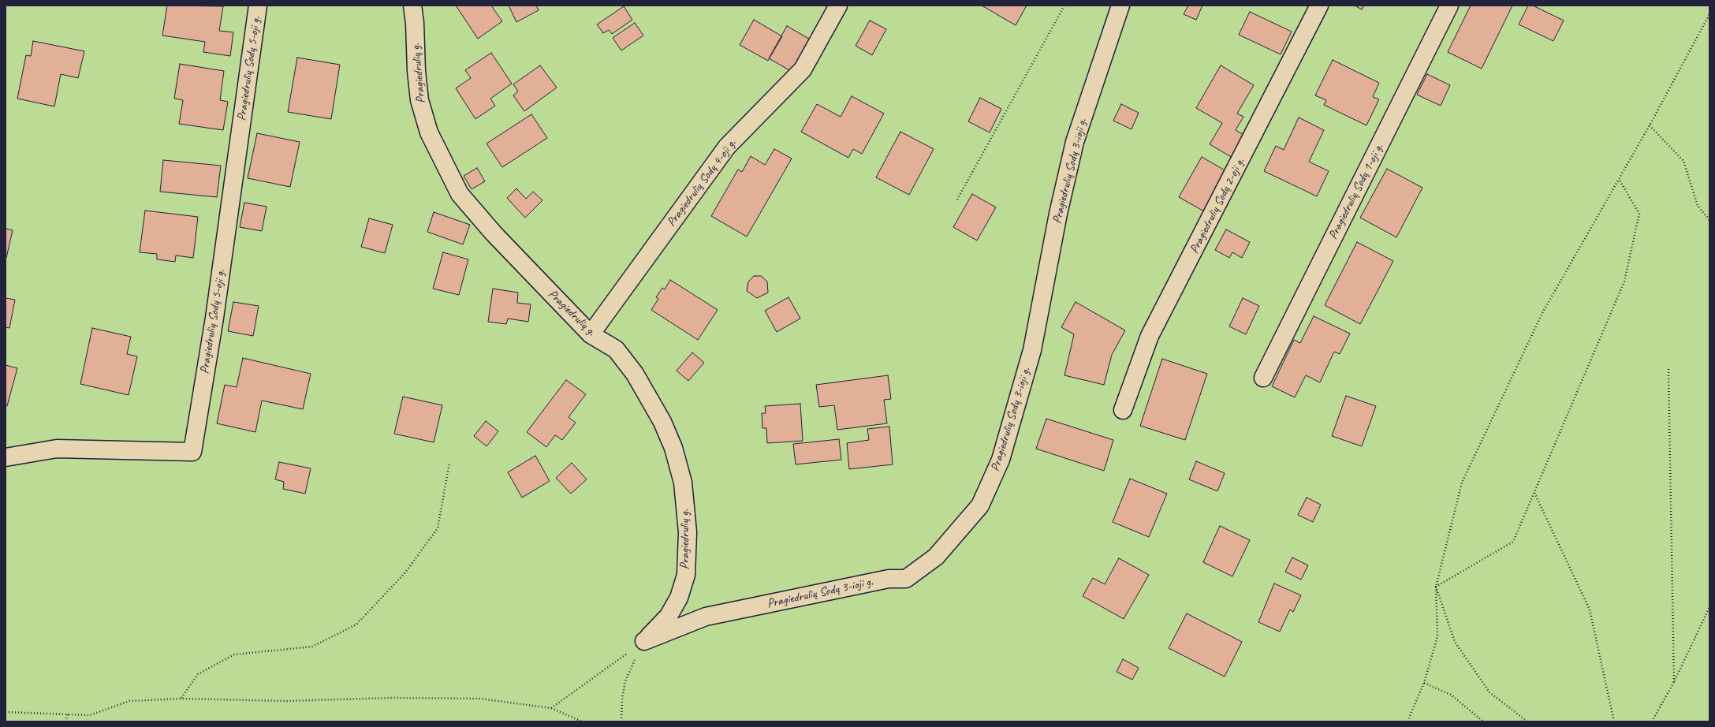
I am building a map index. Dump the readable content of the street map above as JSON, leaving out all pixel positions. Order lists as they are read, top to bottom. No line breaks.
{"streets":{"street":["Pragiedrulių Sodų 5-oji g.","Pragiedrulių g.","Pragiedrulių Sodų 3-ioji g.","Pragiedrulių Sodų 4-oji g.","Pragiedrulių Sodų 1-oji g.","Pragiedrulių Sodų 2-oji g."]},"crossings":[["Pragiedrulių g.","Pragiedrulių Sodų 3-ioji g."],["Pragiedrulių g.","Pragiedrulių Sodų 4-oji g."]]}
